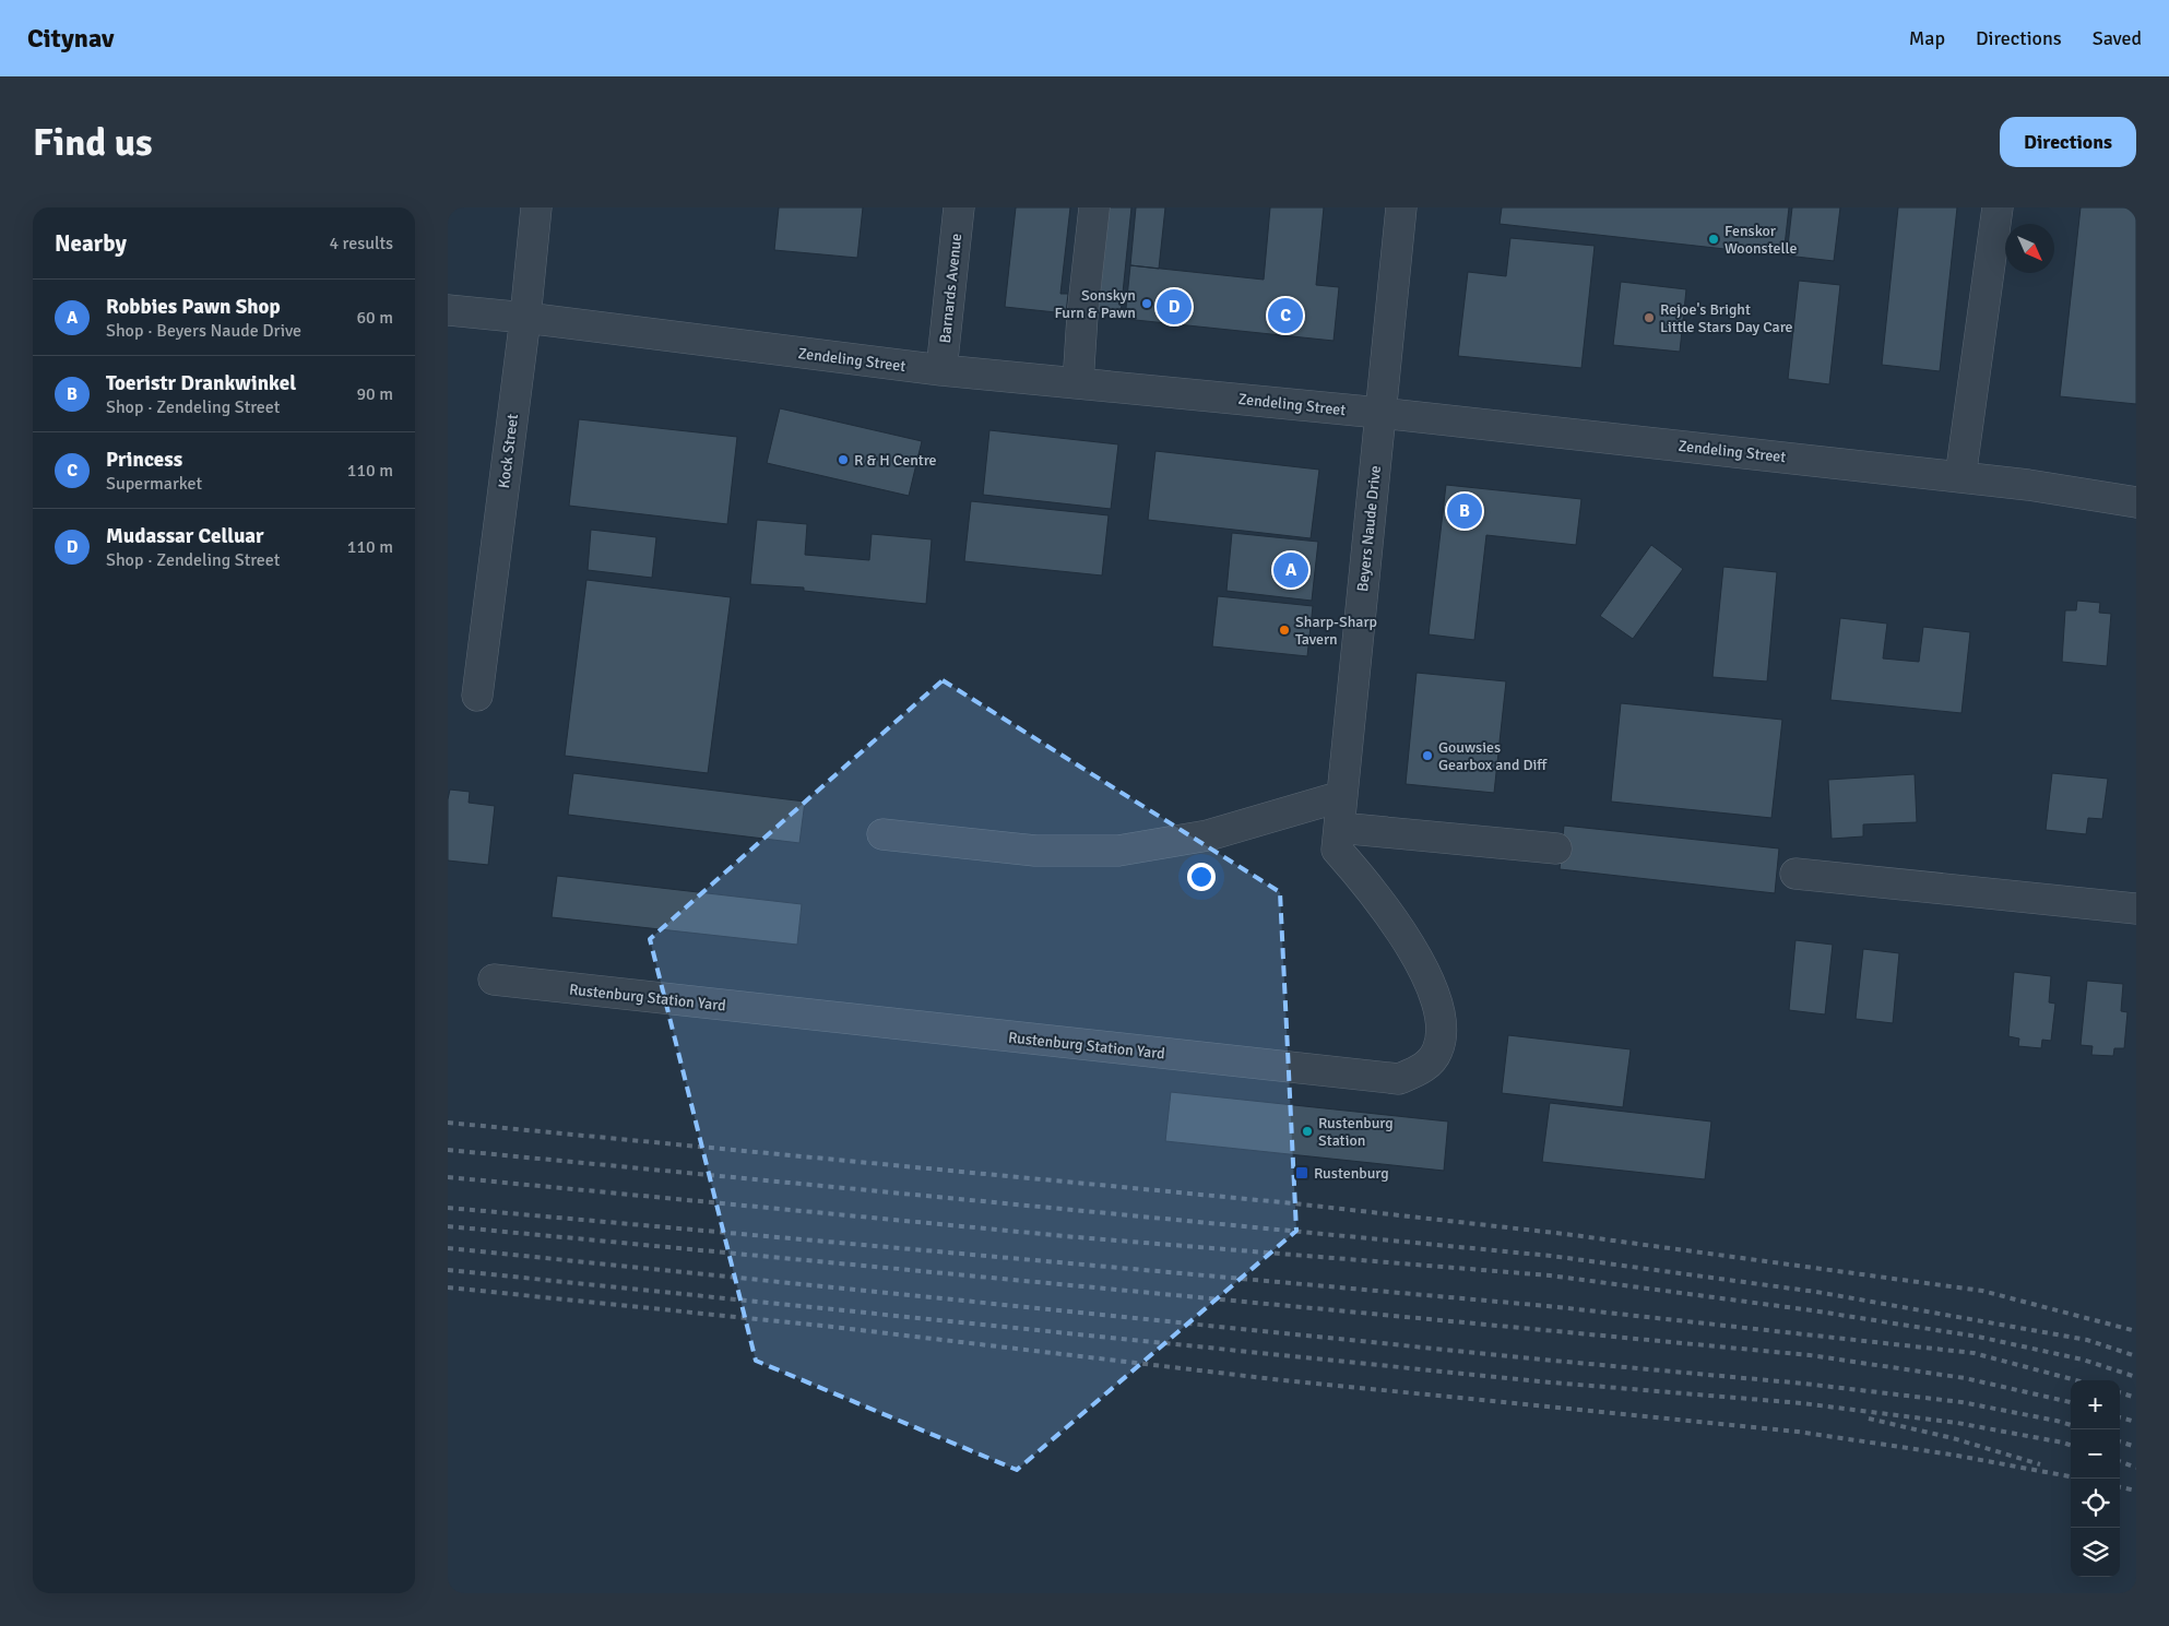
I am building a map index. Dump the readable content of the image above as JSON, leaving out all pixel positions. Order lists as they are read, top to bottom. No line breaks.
{"streets":{"street":["Barnards Avenue","Zendeling Street","Kock Street","Beyers Naude Drive","Rustenburg Station Yard"]},"crossings":[["Barnards Avenue","Zendeling Street"],["Zendeling Street","Kock Street"],["Zendeling Street","Beyers Naude Drive"],["Beyers Naude Drive","Rustenburg Station Yard"]],"places":{"other":["Fenskor Woonstelle","Sonskyn Furn & Pawn","Rejoe's Bright Little Stars Day Care","R & H Centre","Sharp-Sharp Tavern","Gouwsies Gearbox and Diff","Rustenburg Station"],"transit":["Rustenburg"]},"north":"bottom right","page":{"header":"Citynav","nav":["Map","Directions","Saved"],"buttons":"Directions","title":"Find us","heading":["Nearby","4 results"],"list":[{"mark":"A","name":"Robbies Pawn Shop","note":"Shop · Beyers Naude Drive","value":"60 m"},{"mark":"B","name":"Toeristr Drankwinkel","note":"Shop · Zendeling Street","value":"90 m"},{"mark":"C","name":"Princess","note":"Supermarket","value":"110 m"},{"mark":"D","name":"Mudassar Celluar","note":"Shop · Zendeling Street","value":"110 m"}],"pins":["D","C","B","A"],"map_buttons":["+","−"]}}
